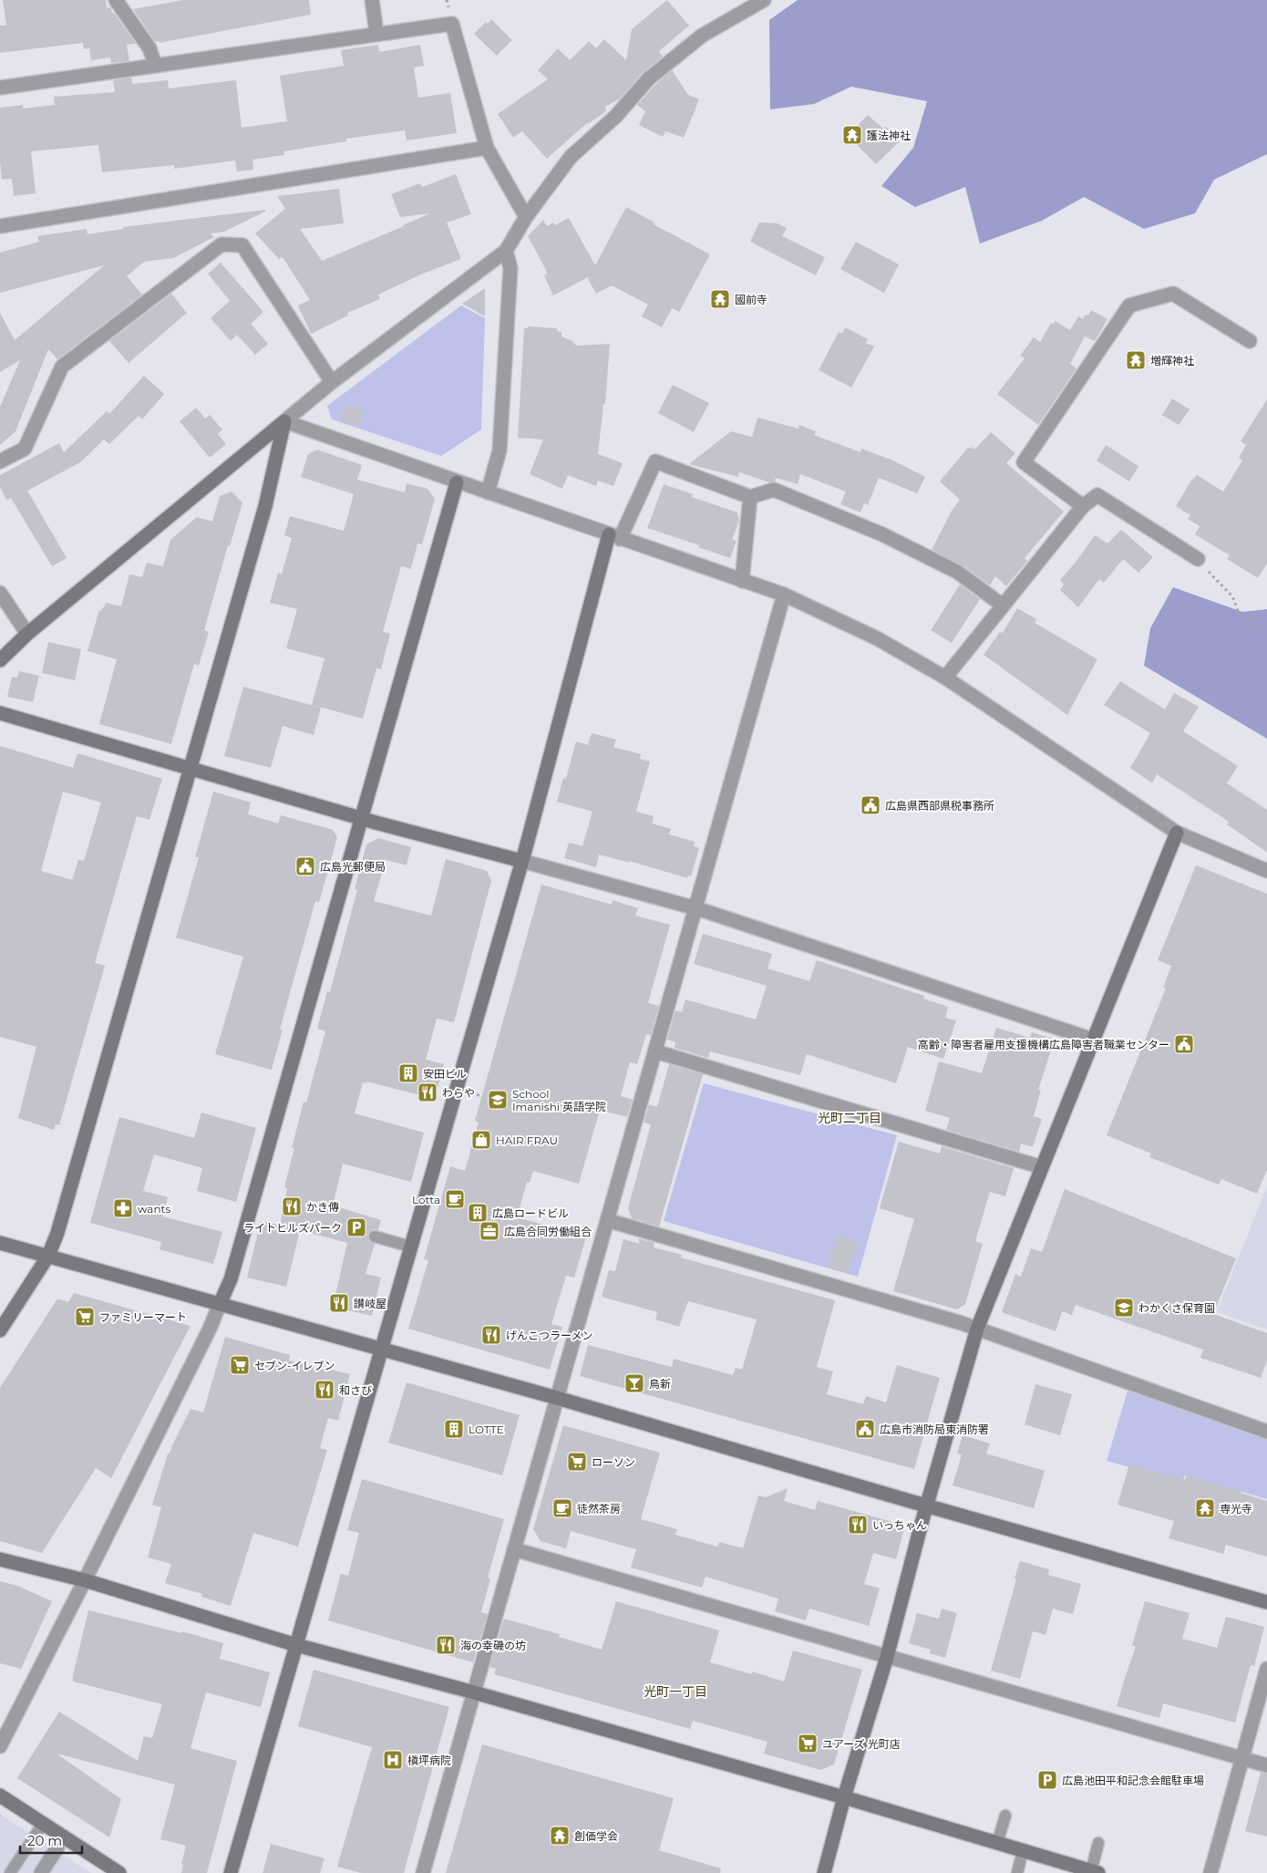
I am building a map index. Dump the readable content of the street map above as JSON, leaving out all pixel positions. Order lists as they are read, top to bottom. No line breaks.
{"districts":["光町二丁目","光町一丁目"],"places":{"temple":["護法神社","國前寺","増輝神社","専光寺","創価学会"],"public building":["広島県西部県税事務所","広島光郵便局","高齢・障害者雇用支援機構広島障害者職業センター","広島市消防局東消防署"],"building":["安田ビル","広島ロードビル","LOTTE"],"restaurant":["わらや","かき傳","讃岐屋","げんこつラーメン","和さび","いっちゃん","海の幸磯の坊"],"school or university":["School Imanishi 英語学院","わかくさ保育園"],"shop":["HAIR FRAU"],"cafe":["Lotta","徒然茶房"],"pharmacy":["wants"],"parking":["ライトヒルズパーク","広島池田平和記念会館駐車場"],"office":["広島合同労働組合"],"supermarket":["ファミリーマート","セブン-イレブン","ローソン","ユアーズ 光町店"],"bar":["鳥新"],"hospital":["槇坪病院"]},"scale_bar":"20 m"}
